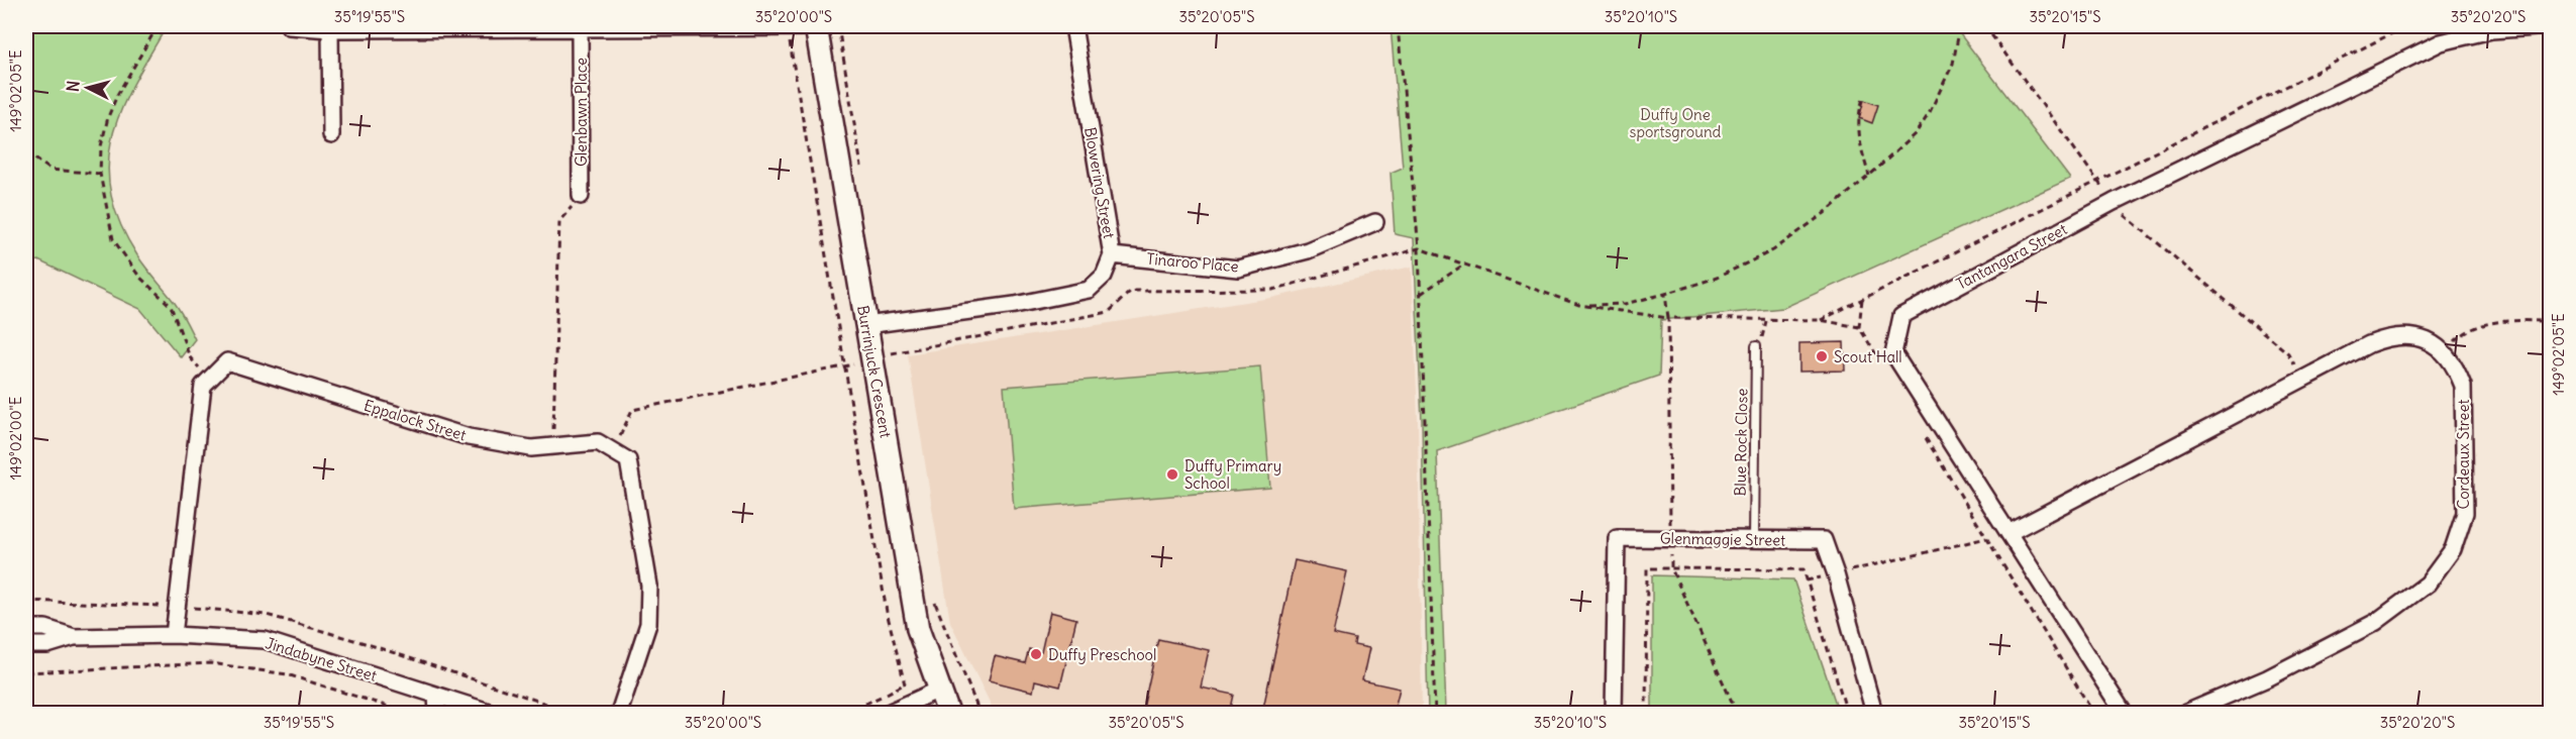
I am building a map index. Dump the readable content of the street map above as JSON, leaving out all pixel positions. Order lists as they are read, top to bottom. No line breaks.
{"streets":{"street":["Glenbawn Place","Blowering Street","Tantangara Street","Tinaroo Place","Burrinjuck Crescent","Eppalock Street","Cordeaux Street","Glenmaggie Street","Jindabyne Street"],"lane":["Blue Rock Close"]},"crossings":[["Blowering Street","Tinaroo Place"],["Blowering Street","Burrinjuck Crescent"],["Blue Rock Close","Glenmaggie Street"]],"parks":["Duffy One sportsground"],"places":["Scout Hall","Duffy Primary School","Duffy Preschool"],"north":"left","coordinates":["35°19'55\"S","35°20'00\"S","35°20'05\"S","35°20'10\"S","35°20'15\"S","35°20'20\"S","149°02'05\"E","149°02'00\"E"]}
